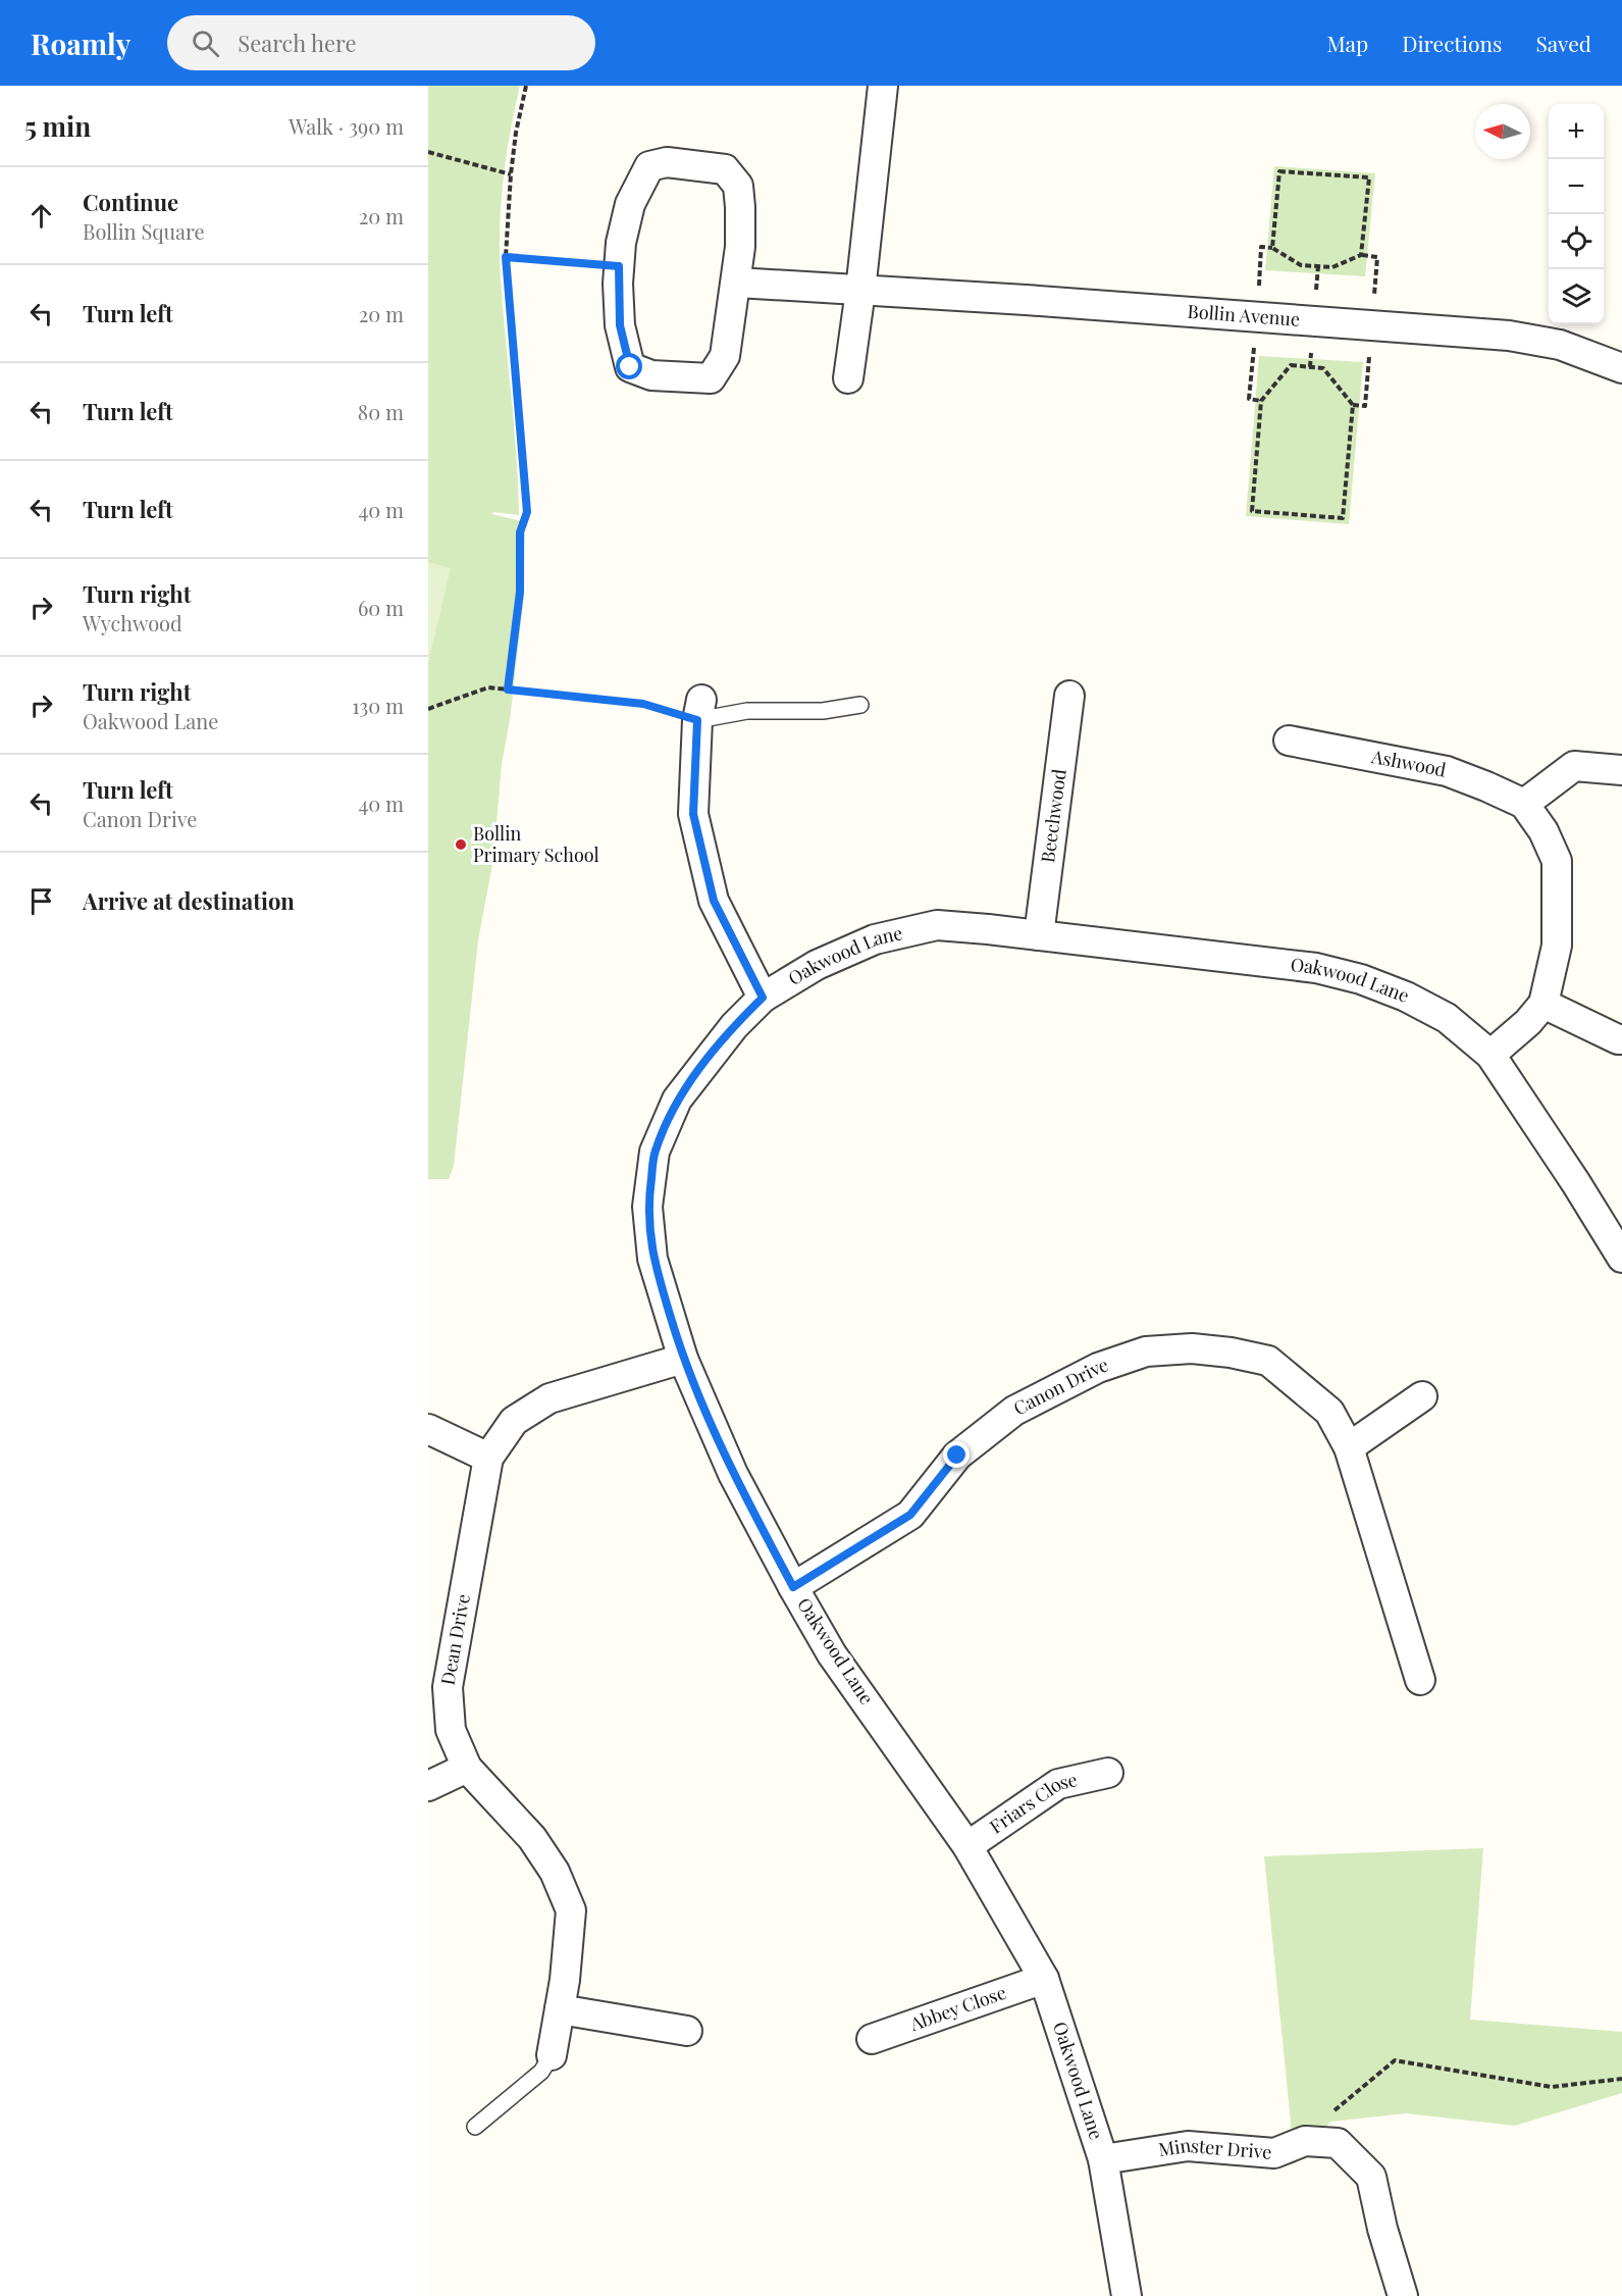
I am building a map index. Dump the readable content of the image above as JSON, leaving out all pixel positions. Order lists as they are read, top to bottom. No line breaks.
{"streets":{"street":["Bollin Avenue","Ashwood","Beechwood","Oakwood Lane","Canon Drive","Dean Drive","Friars Close","Abbey Close","Minster Drive"]},"crossings":[["Beechwood","Oakwood Lane"],["Oakwood Lane","Canon Drive"],["Oakwood Lane","Dean Drive"],["Oakwood Lane","Friars Close"],["Oakwood Lane","Abbey Close"],["Oakwood Lane","Minster Drive"]],"places":["Bollin Primary School"],"north":"left","page":{"header":"Roamly","search":"Search here","nav":["Map","Directions","Saved"],"heading":["5 min","Walk · 390 m"],"map_buttons":["+","−"],"list":[["Continue","Bollin Square","20 m"],["Turn left","20 m"],["Turn left","80 m"],["Turn left","40 m"],["Turn right","Wychwood","60 m"],["Turn right","Oakwood Lane","130 m"],["Turn left","Canon Drive","40 m"],"Arrive at destination"]}}
